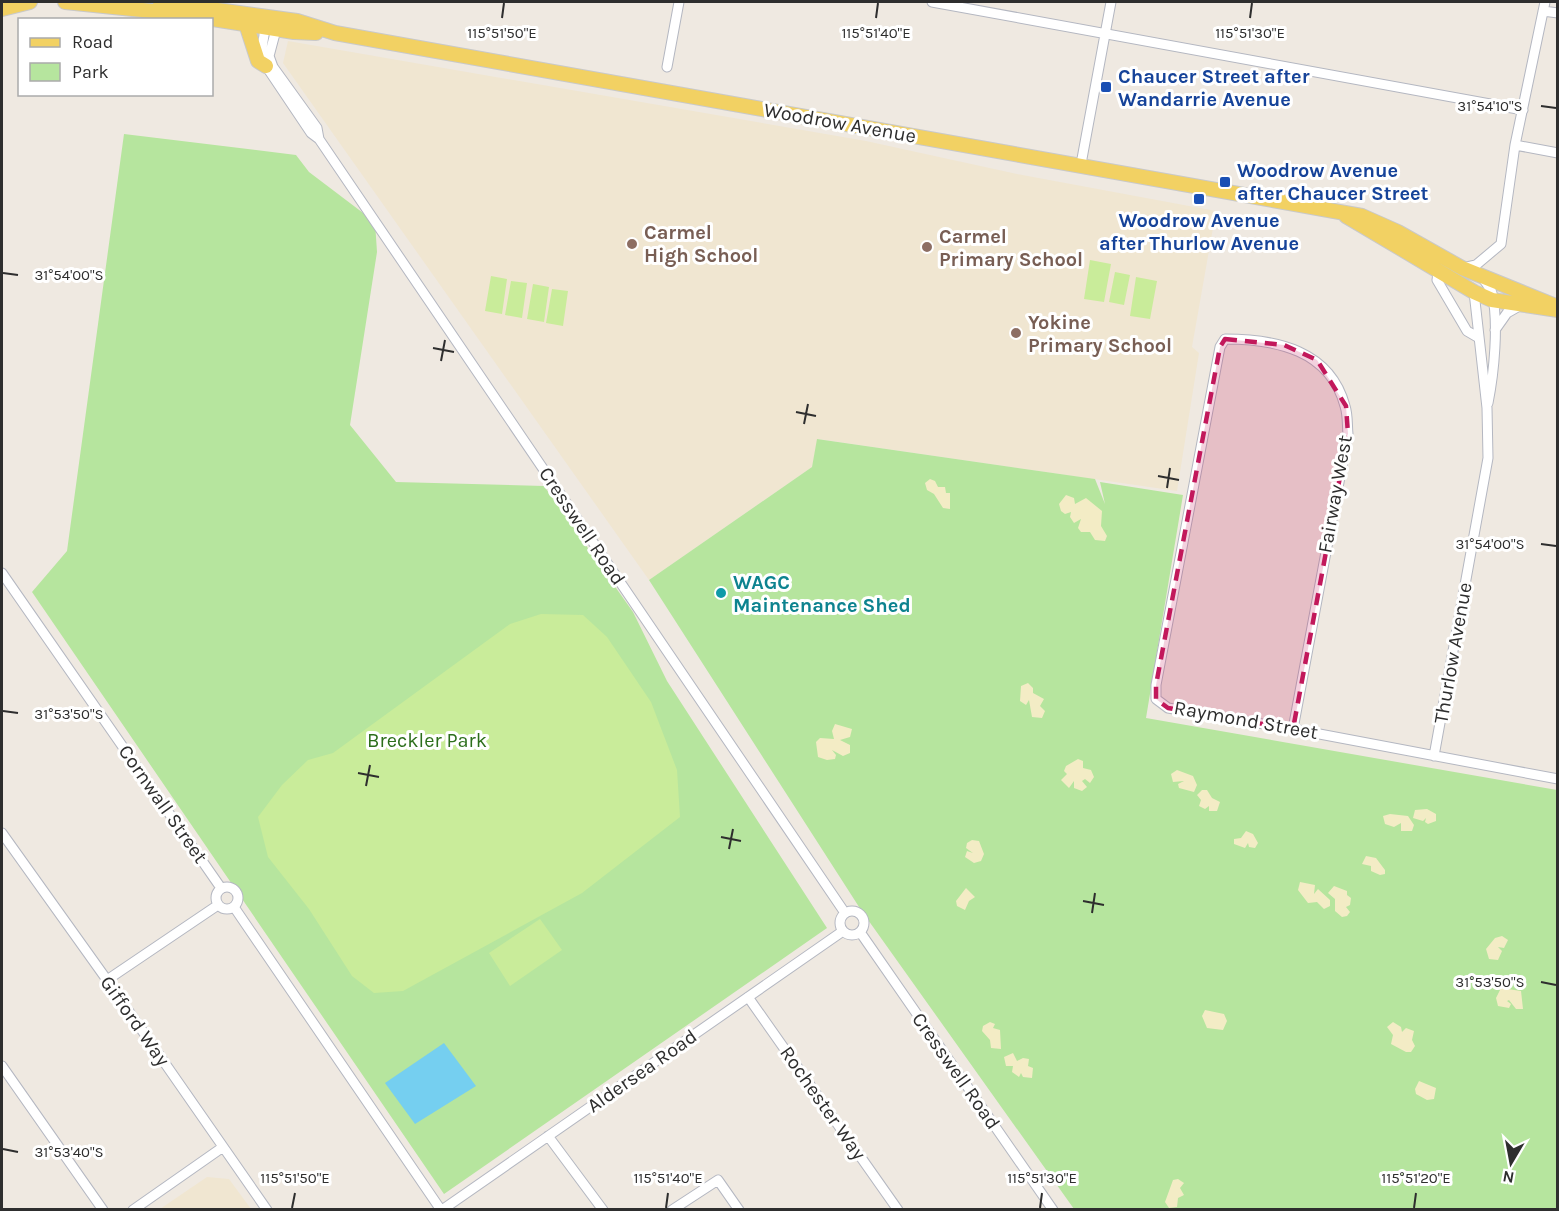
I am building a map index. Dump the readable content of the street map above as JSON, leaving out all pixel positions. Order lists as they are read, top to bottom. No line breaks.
{"streets":{"main road":["Woodrow Avenue"],"street":["Fairway West","Cresswell Road","Thurlow Avenue","Raymond Street","Cornwall Street","Gifford Way","Aldersea Road","Rochester Way"]},"crossings":[["Woodrow Avenue","Cresswell Road"],["Woodrow Avenue","Thurlow Avenue"],["Fairway West","Raymond Street"],["Cresswell Road","Aldersea Road"],["Thurlow Avenue","Raymond Street"],["Aldersea Road","Rochester Way"]],"parks":["Breckler Park"],"places":{"transit":["Chaucer Street after Wandarrie Avenue","Woodrow Avenue after Chaucer Street","Woodrow Avenue after Thurlow Avenue"],"other":["Carmel High School","Carmel Primary School","Yokine Primary School","WAGC Maintenance Shed"]},"legend":["Road","Park"],"north":"bottom","coordinates":["115°51'50\"E","115°51'40\"E","115°51'30\"E","31°54'10\"S","31°54'00\"S","31°53'50\"S","31°53'40\"S","115°51'20\"E"]}
